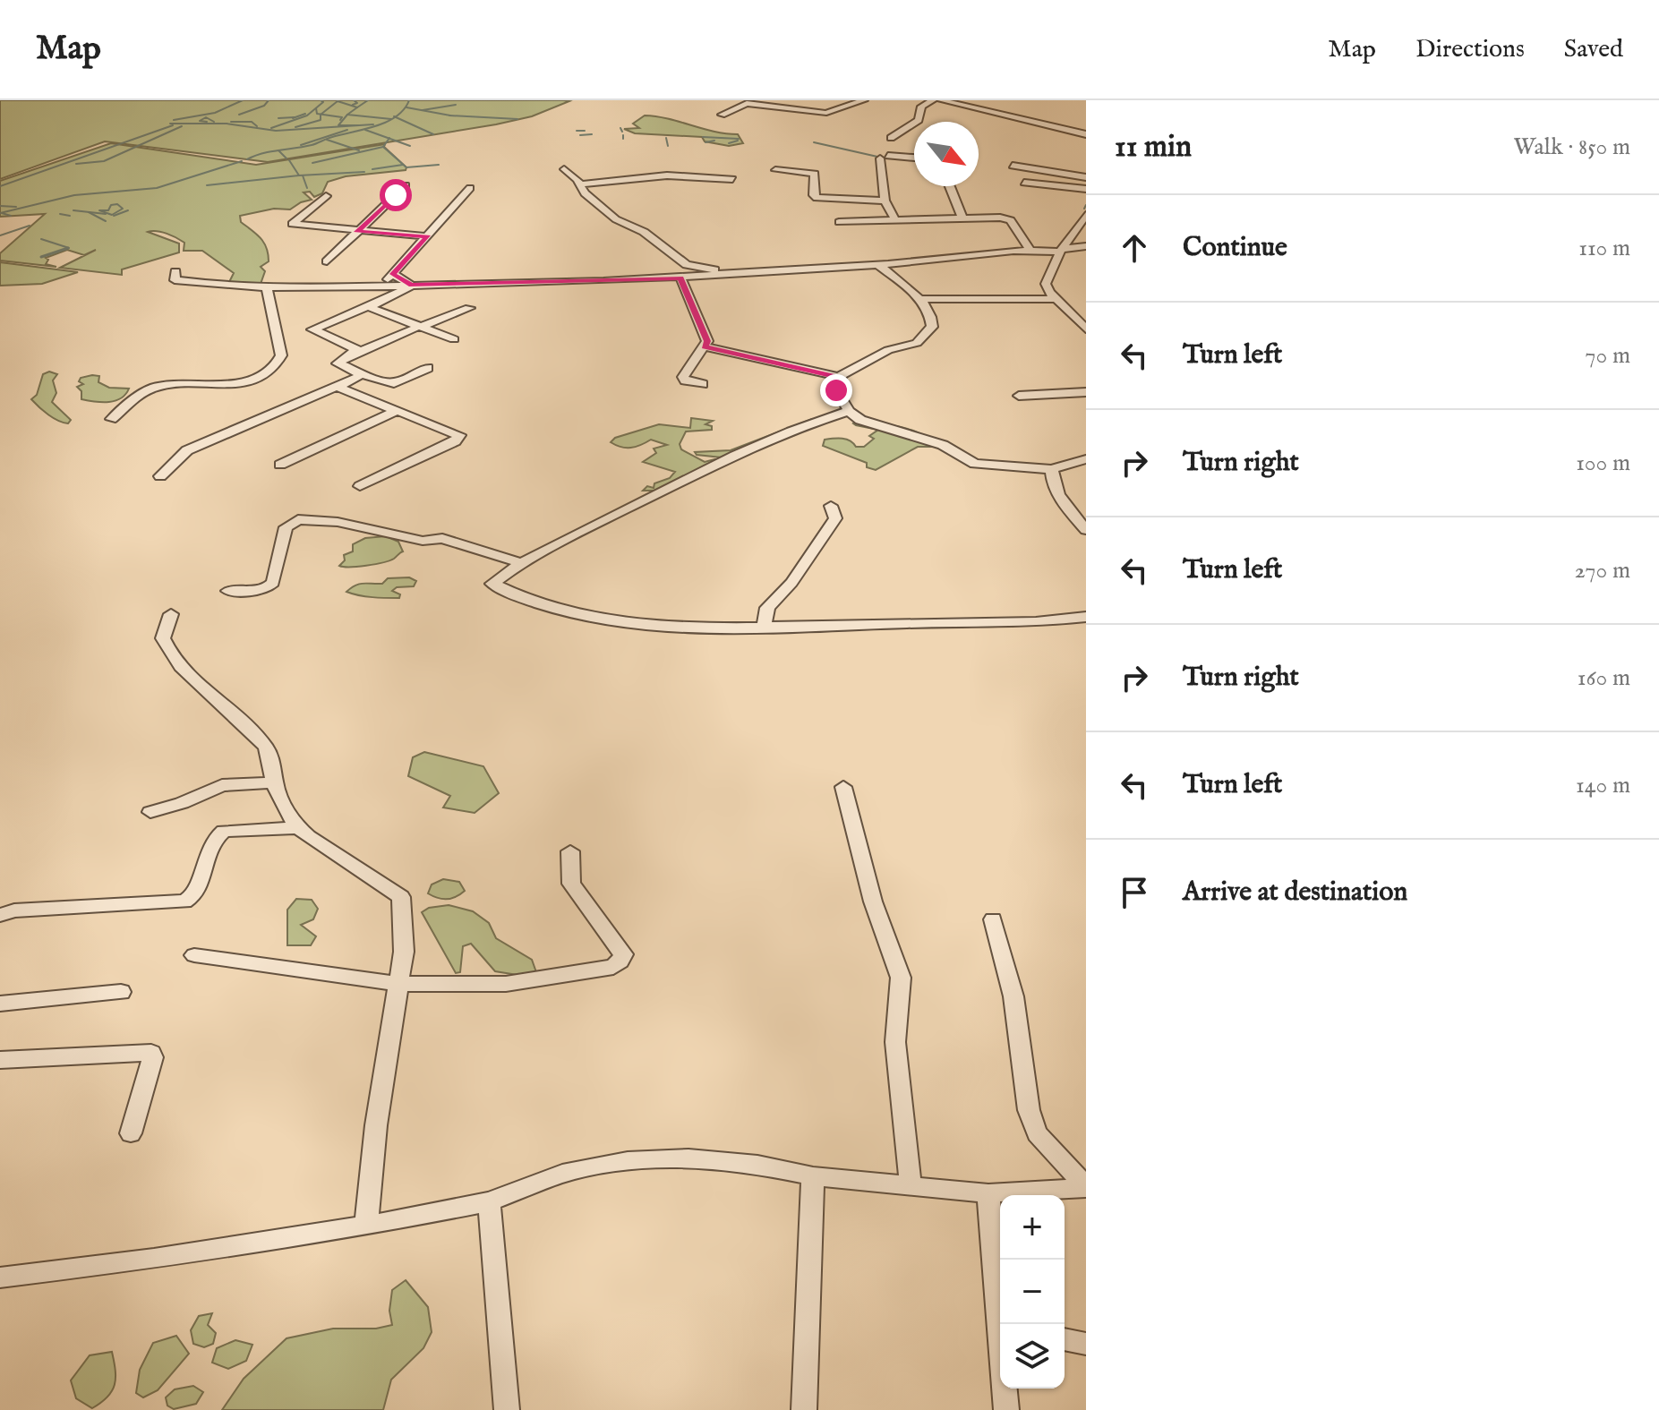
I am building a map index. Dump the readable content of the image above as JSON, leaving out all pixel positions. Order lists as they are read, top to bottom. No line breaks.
{"north":"bottom right","page":{"header":"Map","nav":["Map","Directions","Saved"],"heading":["11 min","Walk · 850 m"],"list":[["Continue","110 m"],["Turn left","70 m"],["Turn right","100 m"],["Turn left","270 m"],["Turn right","160 m"],["Turn left","140 m"],"Arrive at destination"],"map_buttons":["+","−"]}}
